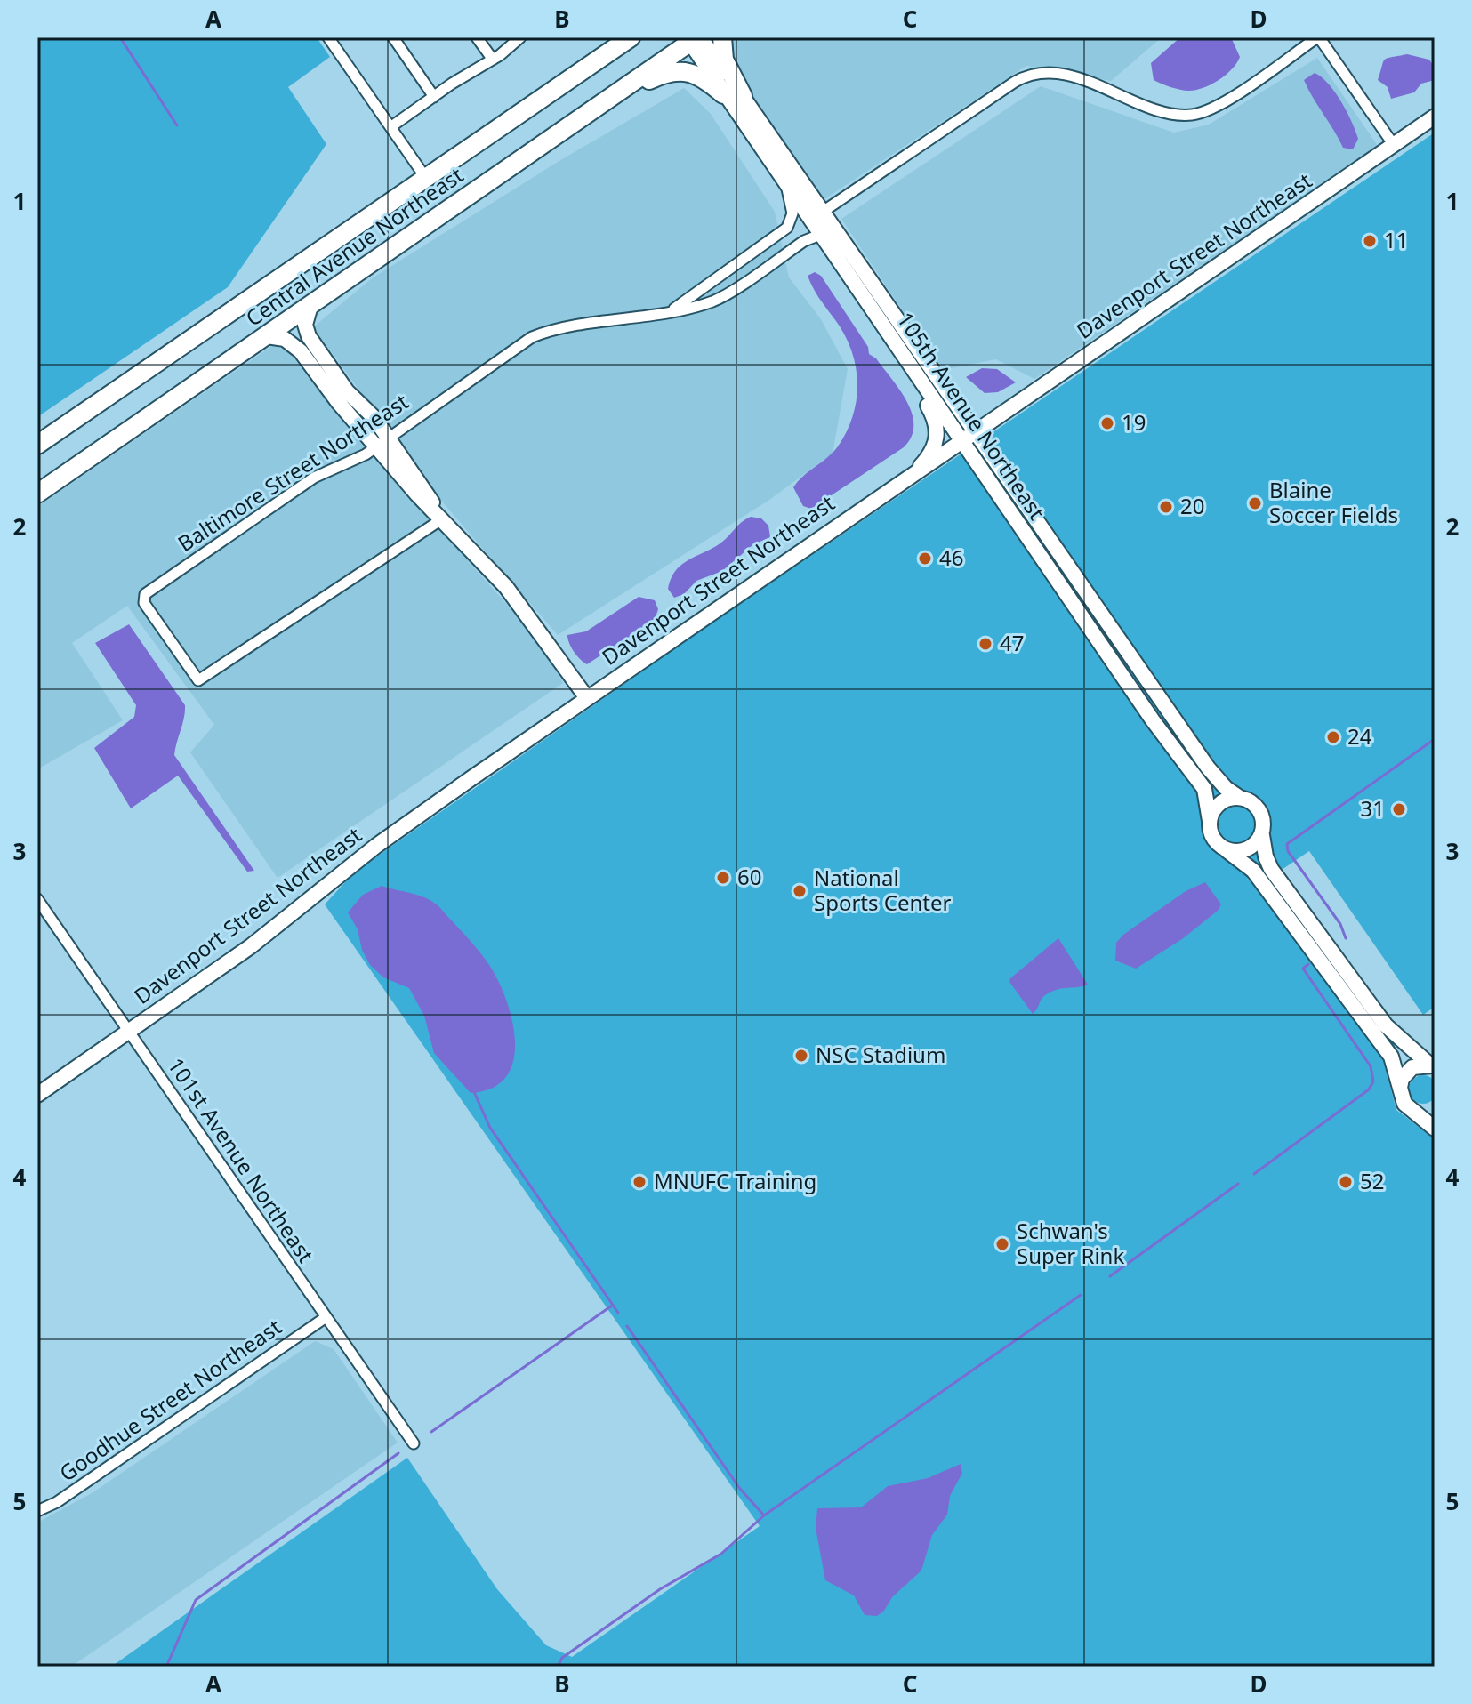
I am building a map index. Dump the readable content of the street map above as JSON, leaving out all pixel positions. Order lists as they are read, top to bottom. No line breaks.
{"streets":{"highway":["Central Avenue Northeast"],"street":["Davenport Street Northeast","105th Avenue Northeast","Baltimore Street Northeast","101st Avenue Northeast","Goodhue Street Northeast"]},"crossings":[["Central Avenue Northeast","105th Avenue Northeast"],["Davenport Street Northeast","105th Avenue Northeast"],["Davenport Street Northeast","101st Avenue Northeast"],["105th Avenue Northeast","Baltimore Street Northeast"],["101st Avenue Northeast","Goodhue Street Northeast"]],"places":["11","19","Blaine Soccer Fields","20","46","47","24","31","60","National Sports Center","NSC Stadium","MNUFC Training","52","Schwan's Super Rink"],"grid":{"columns":["A","B","C","D"],"rows":["1","2","3","4","5"]}}
